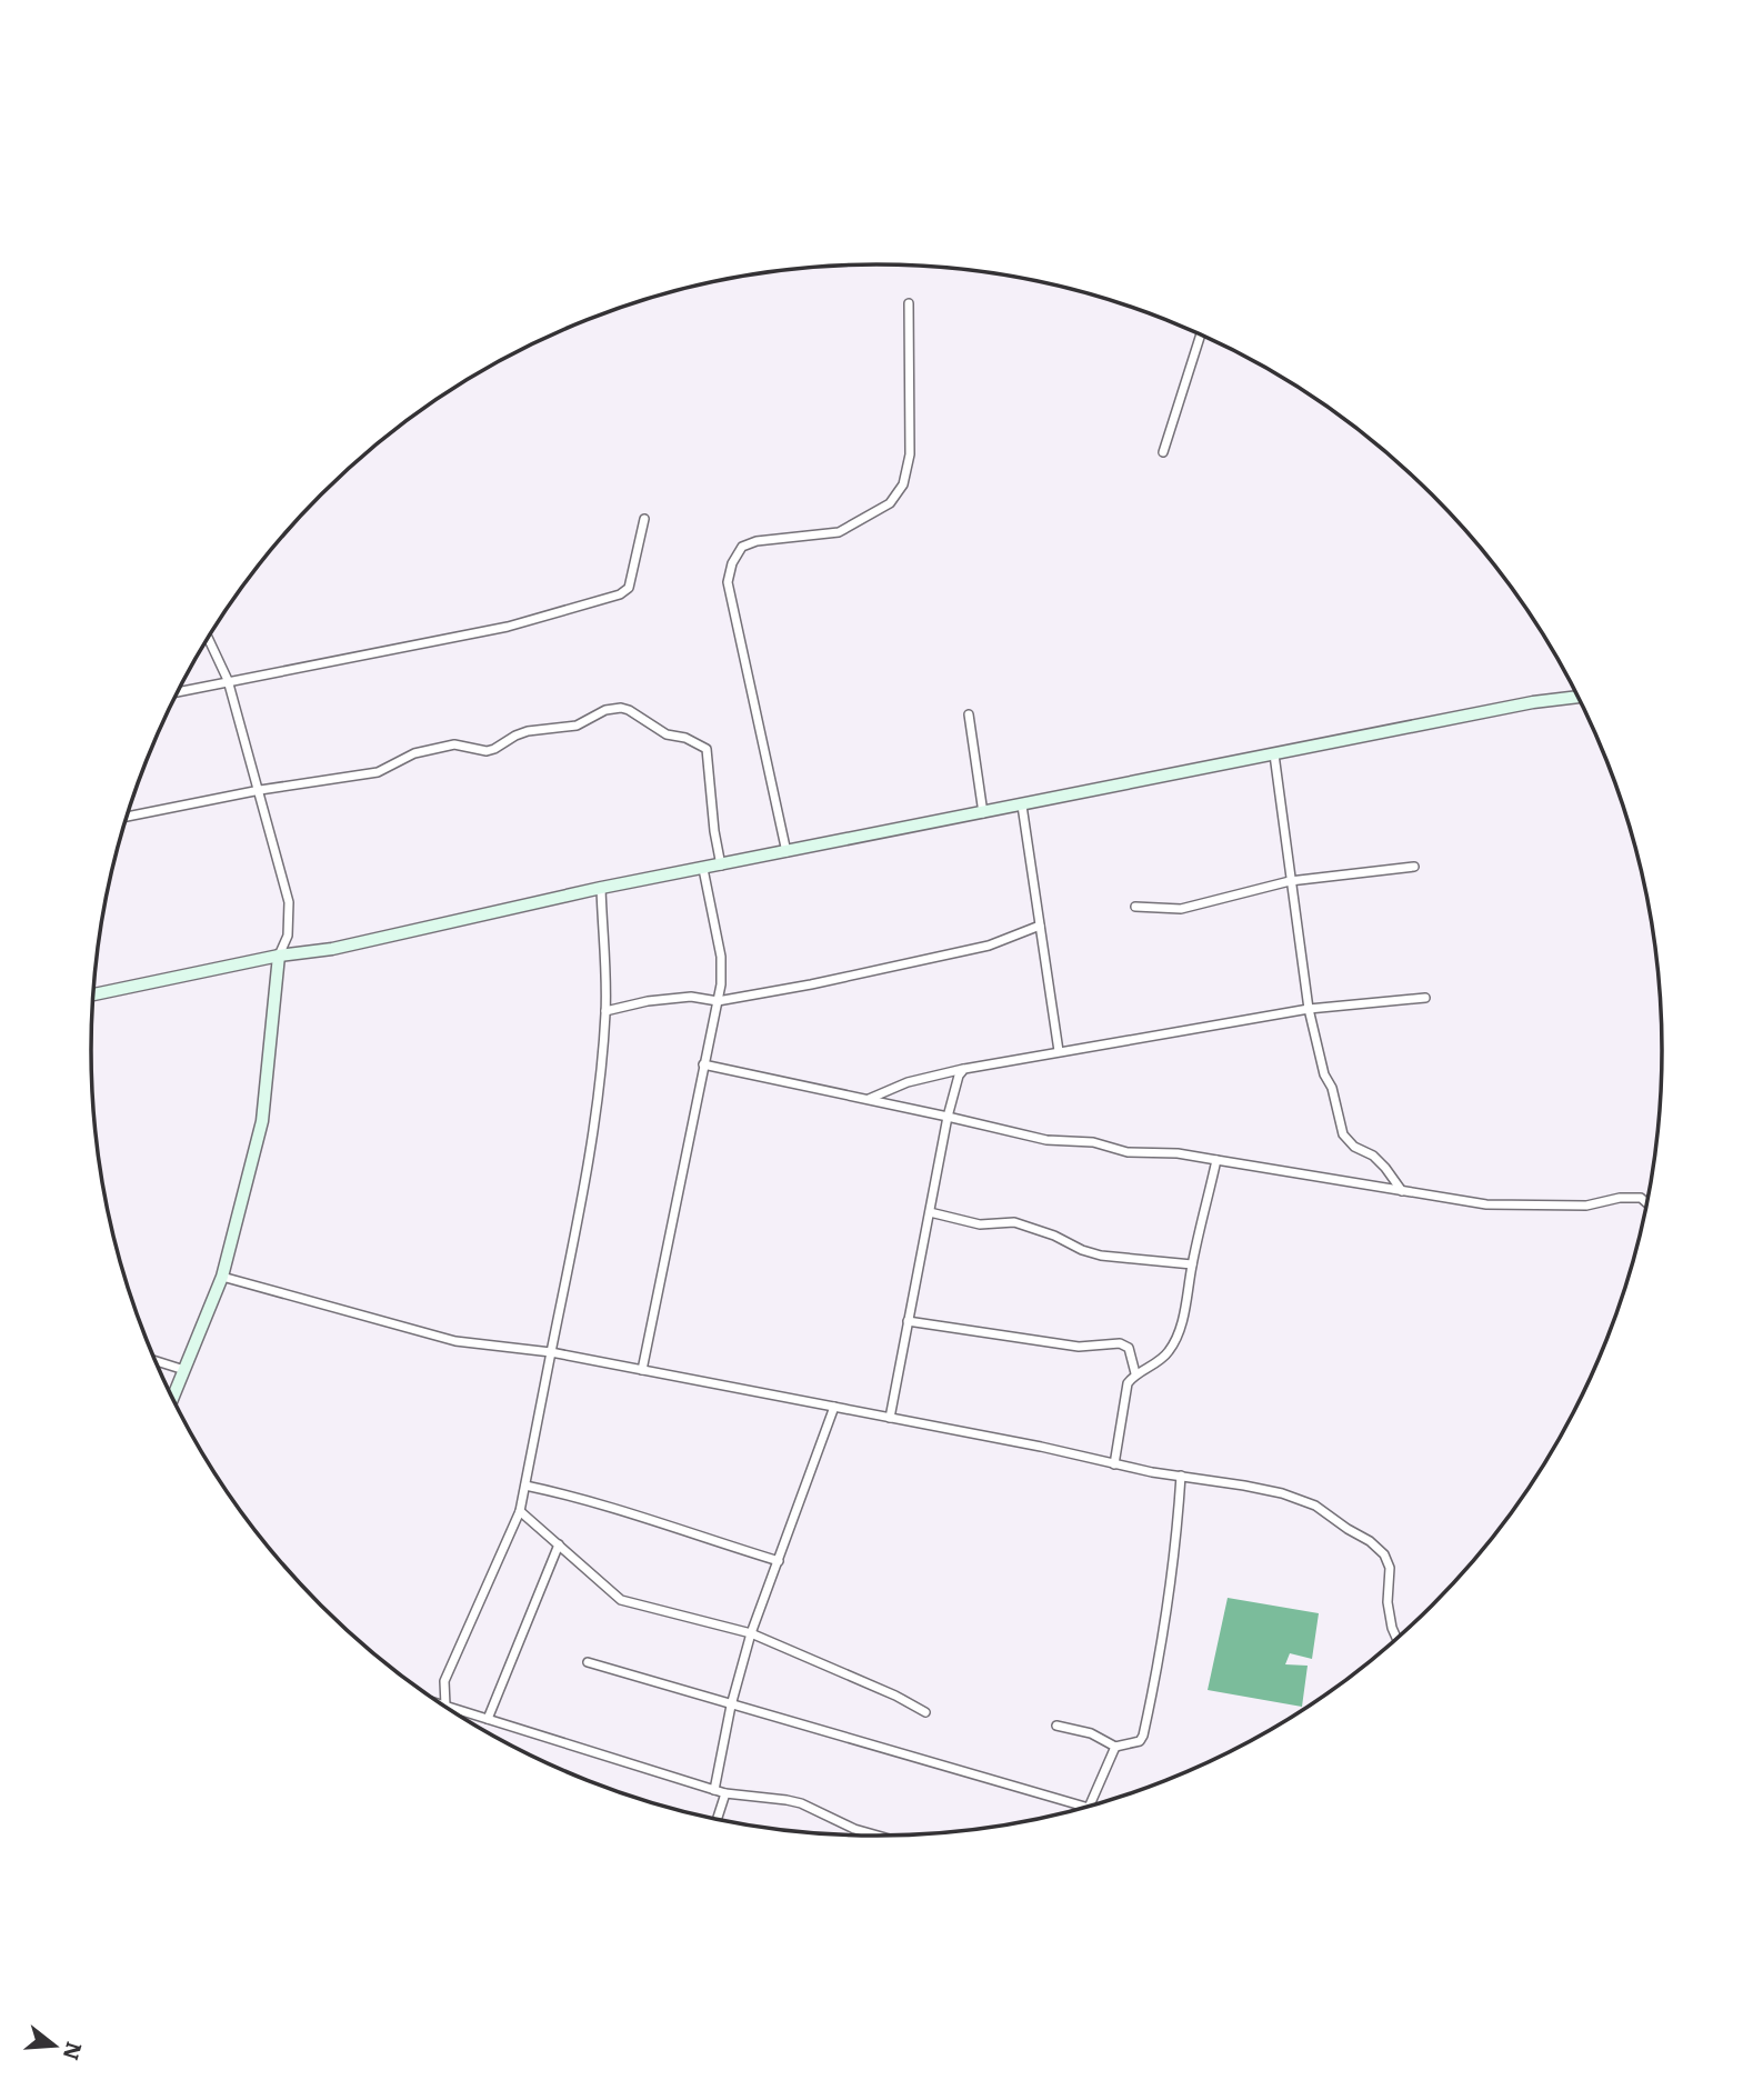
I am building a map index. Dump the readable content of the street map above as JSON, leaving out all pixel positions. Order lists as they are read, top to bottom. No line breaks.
{"north":"right"}
